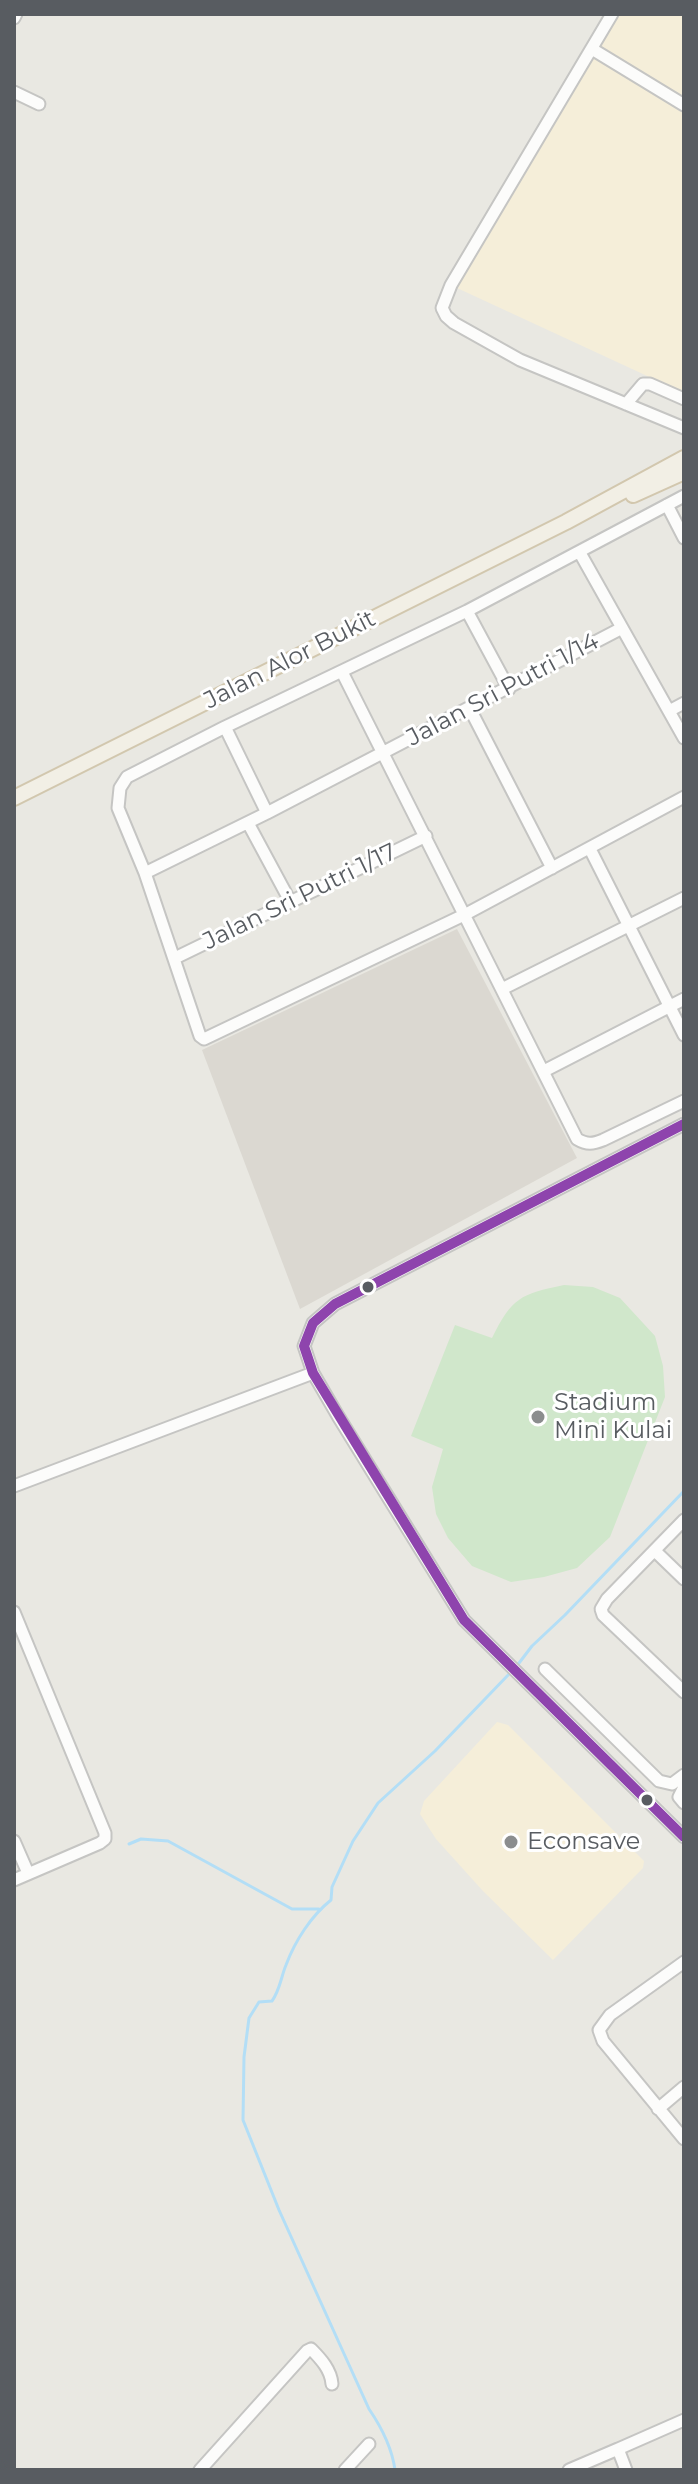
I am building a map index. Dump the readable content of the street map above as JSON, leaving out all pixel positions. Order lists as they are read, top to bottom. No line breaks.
{"streets":{"main road":["Jalan Alor Bukit"],"street":["Jalan Sri Putri 1/14","Jalan Sri Putri 1/17"]},"places":["Stadium Mini Kulai","Econsave"]}
